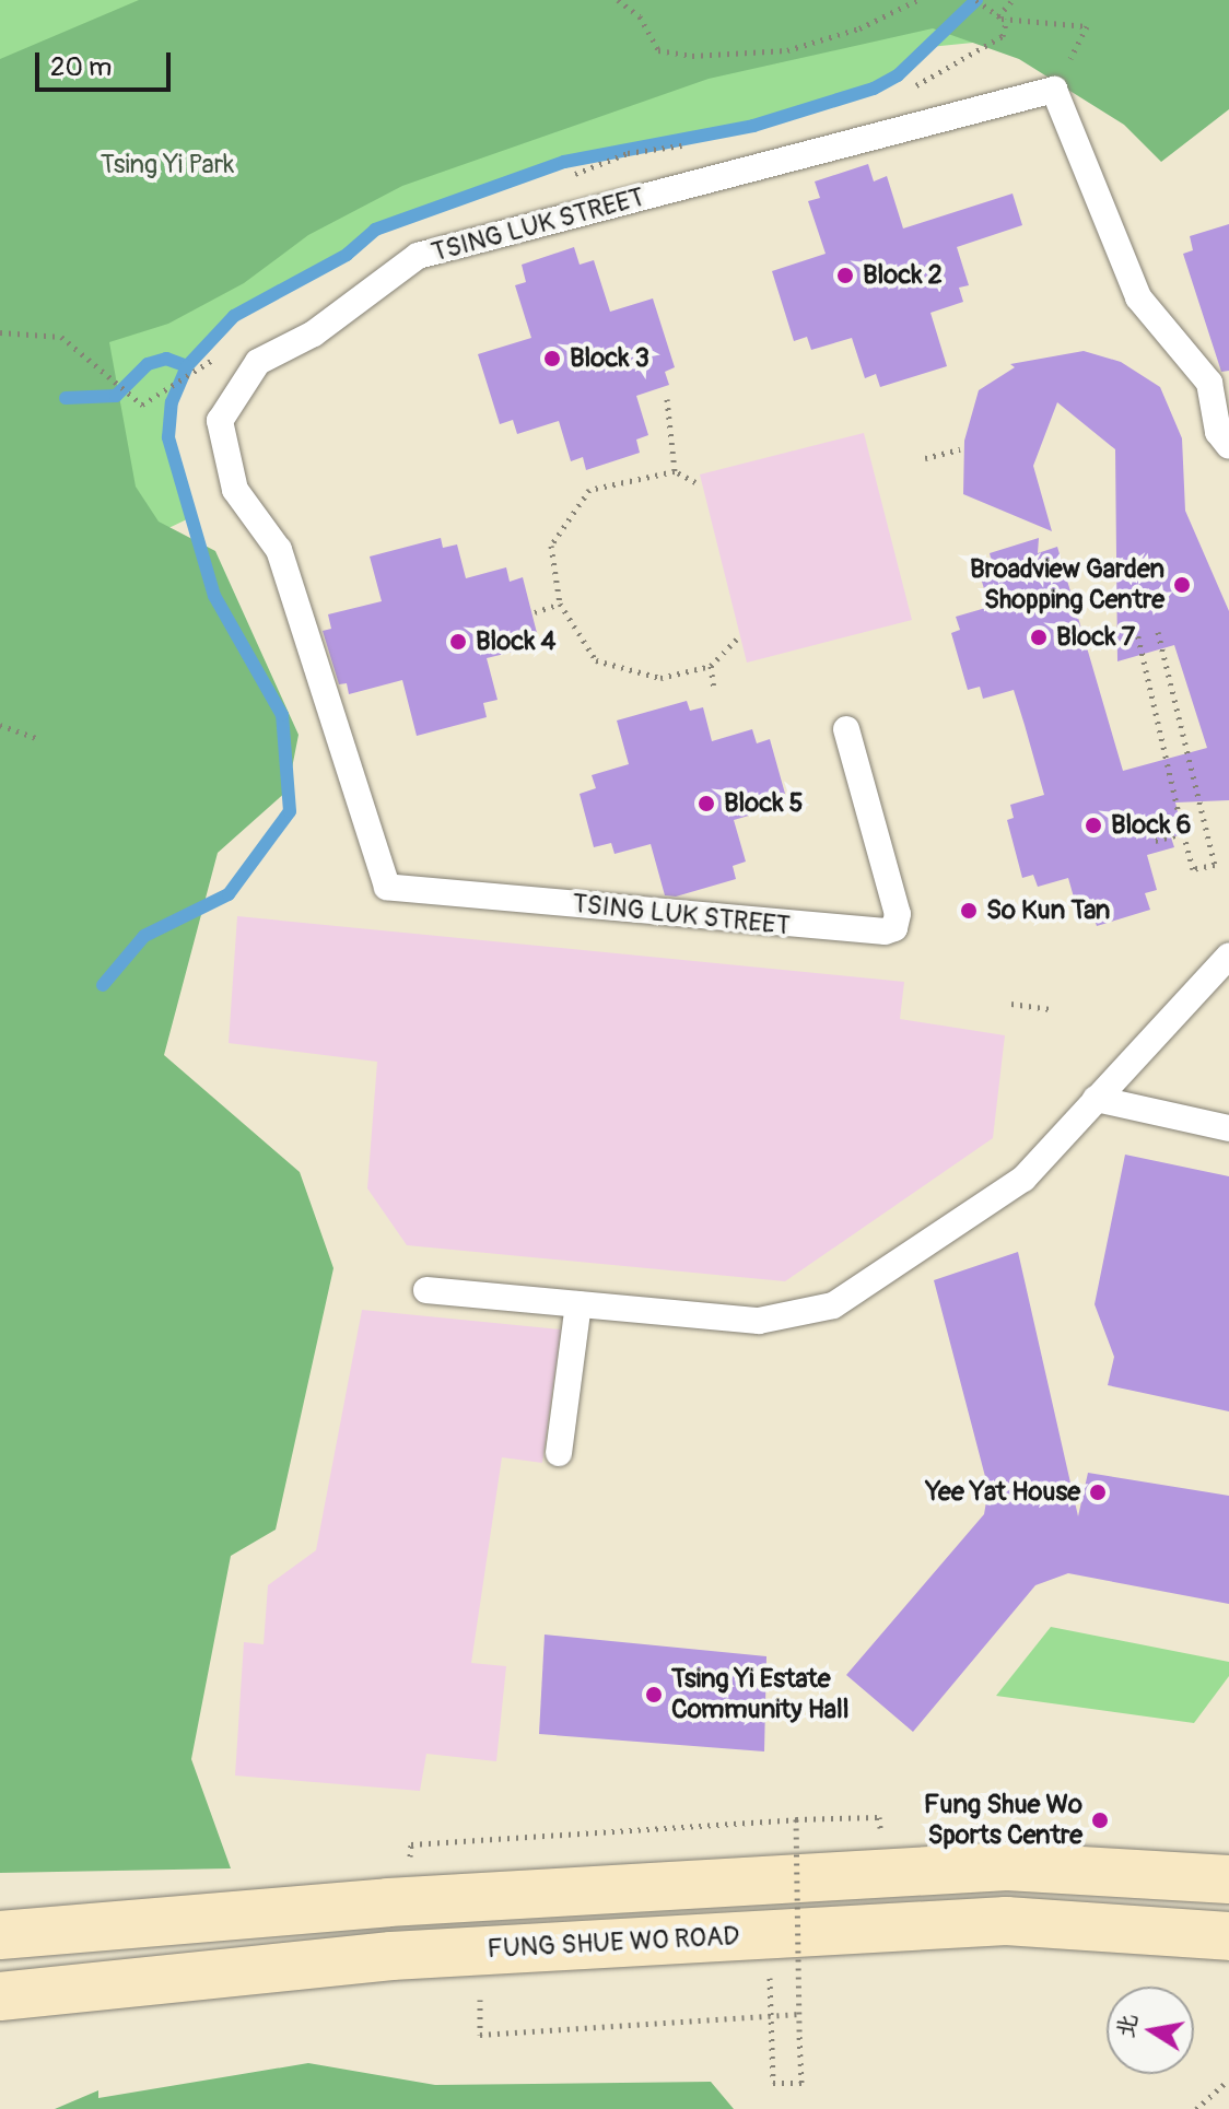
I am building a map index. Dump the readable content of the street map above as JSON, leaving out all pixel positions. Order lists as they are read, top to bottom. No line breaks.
{"streets":{"main road":["FUNG SHUE WO ROAD"],"lane":["TSING LUK STREET"]},"parks":["Tsing Yi Park"],"places":["Block 2","Block 3","Broadview Garden Shopping Centre","Block 7","Block 4","Block 5","Block 6","So Kun Tan","Yee Yat House","Tsing Yi Estate Community Hall","Fung Shue Wo Sports Centre"],"scale_bar":"20 m","north":"left"}
